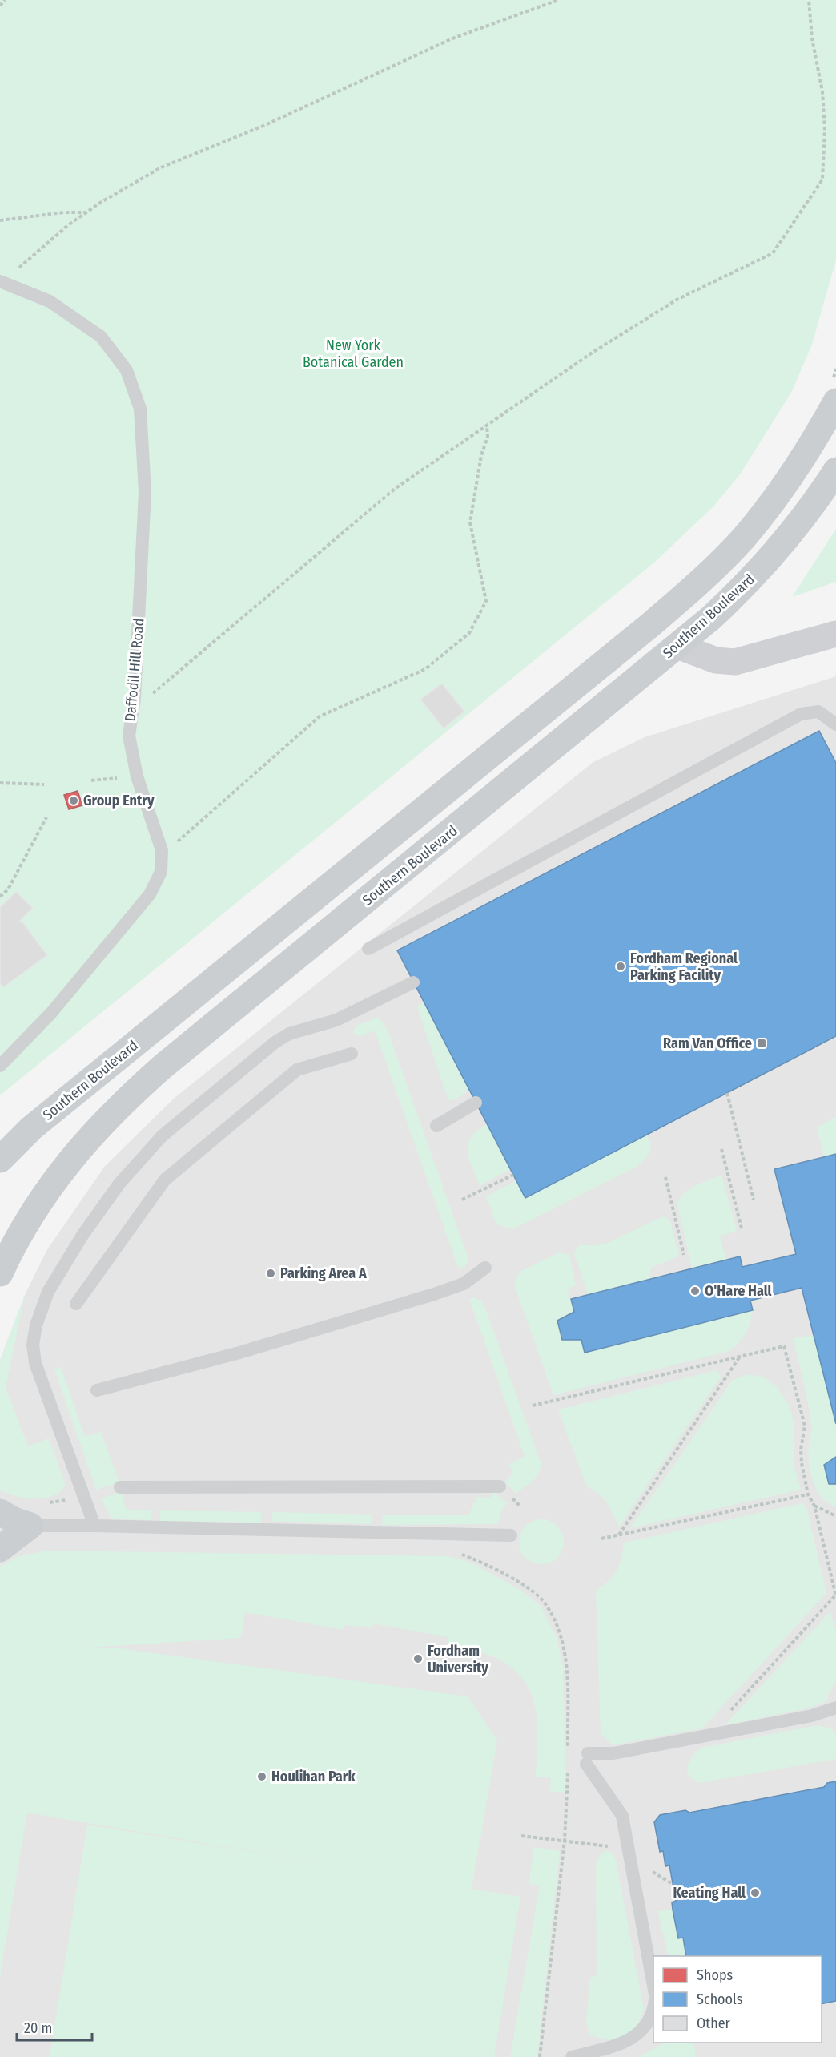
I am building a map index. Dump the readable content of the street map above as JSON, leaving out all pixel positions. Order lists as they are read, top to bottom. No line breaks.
{"streets":{"main road":["Southern Boulevard"],"lane":["Daffodil Hill Road"]},"parks":["New York Botanical Garden"],"places":{"other":["Group Entry","Fordham Regional Parking Facility","Parking Area A","O'Hare Hall","Fordham University","Houlihan Park","Keating Hall"],"transit":["Ram Van Office"]},"legend":["Shops","Schools","Other"],"scale_bar":"20 m"}
